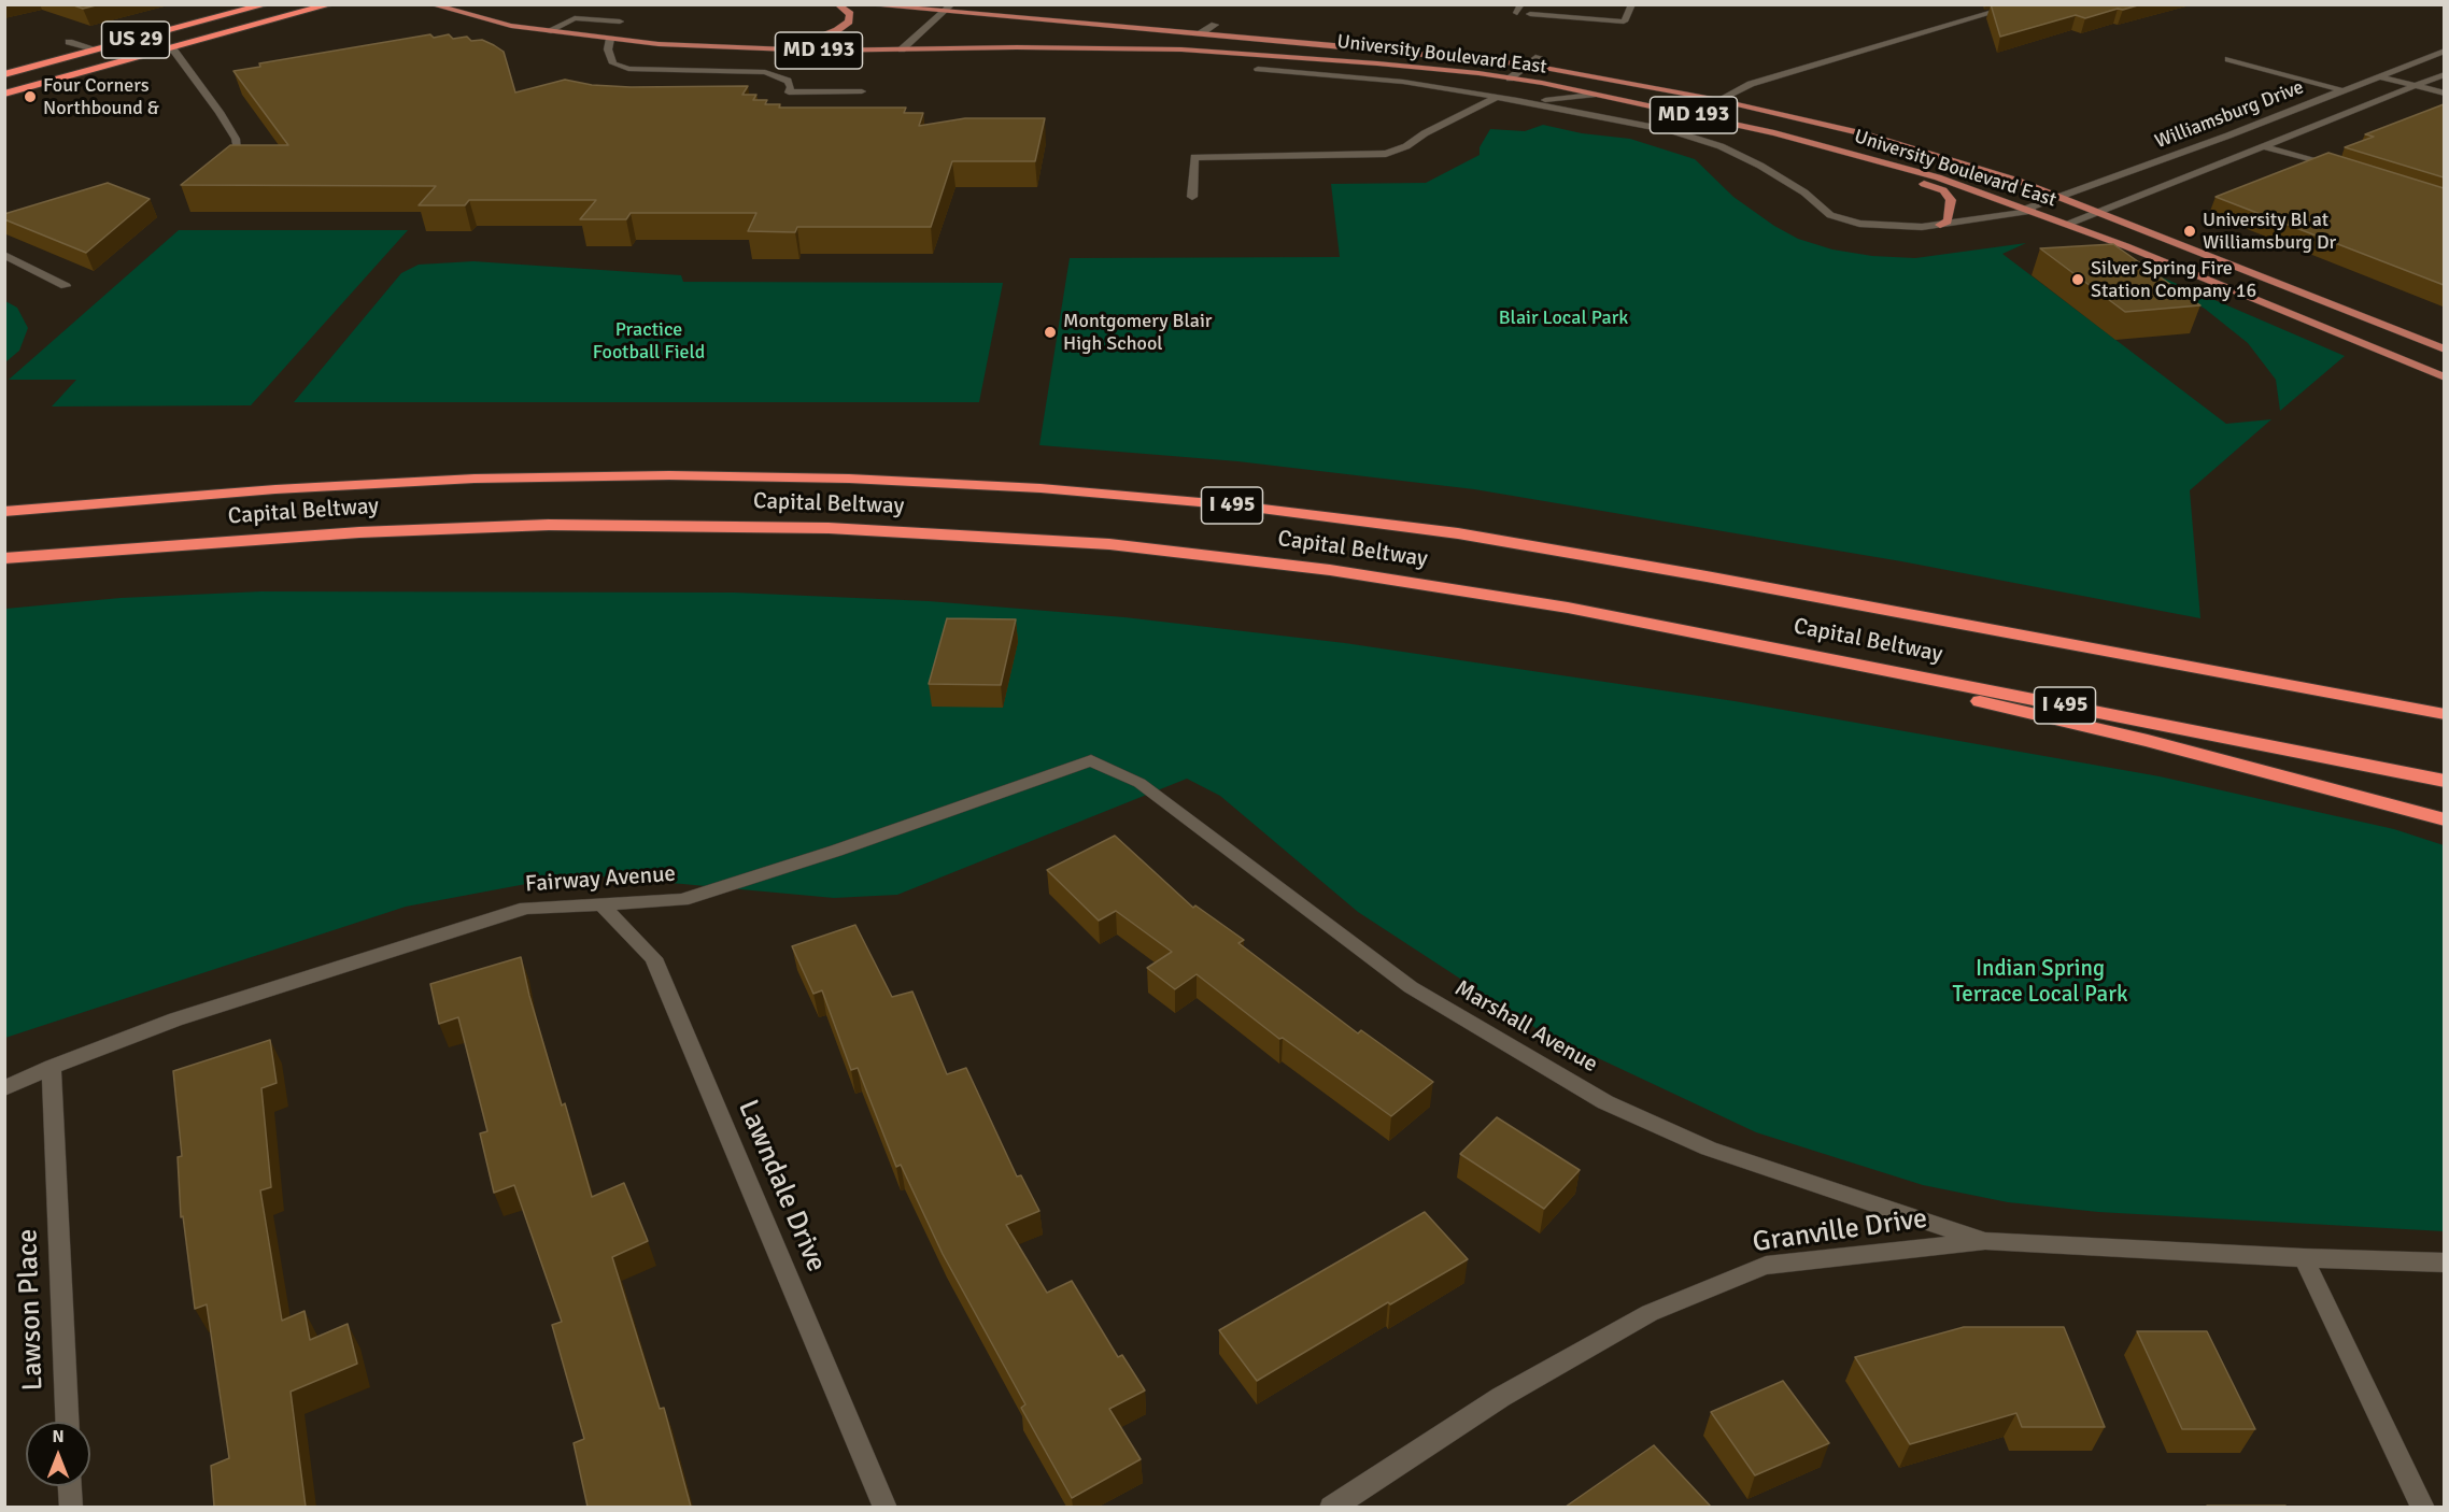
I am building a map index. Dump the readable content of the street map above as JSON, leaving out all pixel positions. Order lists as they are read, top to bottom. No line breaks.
{"streets":{"highway":["US 29","Capital Beltway","I 495"],"main road":["MD 193","University Boulevard East"],"street":["Williamsburg Drive","Fairway Avenue","Marshall Avenue","Lawndale Drive","Granville Drive","Lawson Place"]},"crossings":[["University Boulevard East","Williamsburg Drive"],["Fairway Avenue","Marshall Avenue"],["Fairway Avenue","Lawndale Drive"],["Fairway Avenue","Lawson Place"],["Marshall Avenue","Granville Drive"]],"parks":["Blair Local Park","Practice Football Field","Indian Spring Terrace Local Park"],"places":["Four Corners Northbound &","University Bl at Williamsburg Dr","Silver Spring Fire Station Company 16","Montgomery Blair High School"],"north":"top"}
